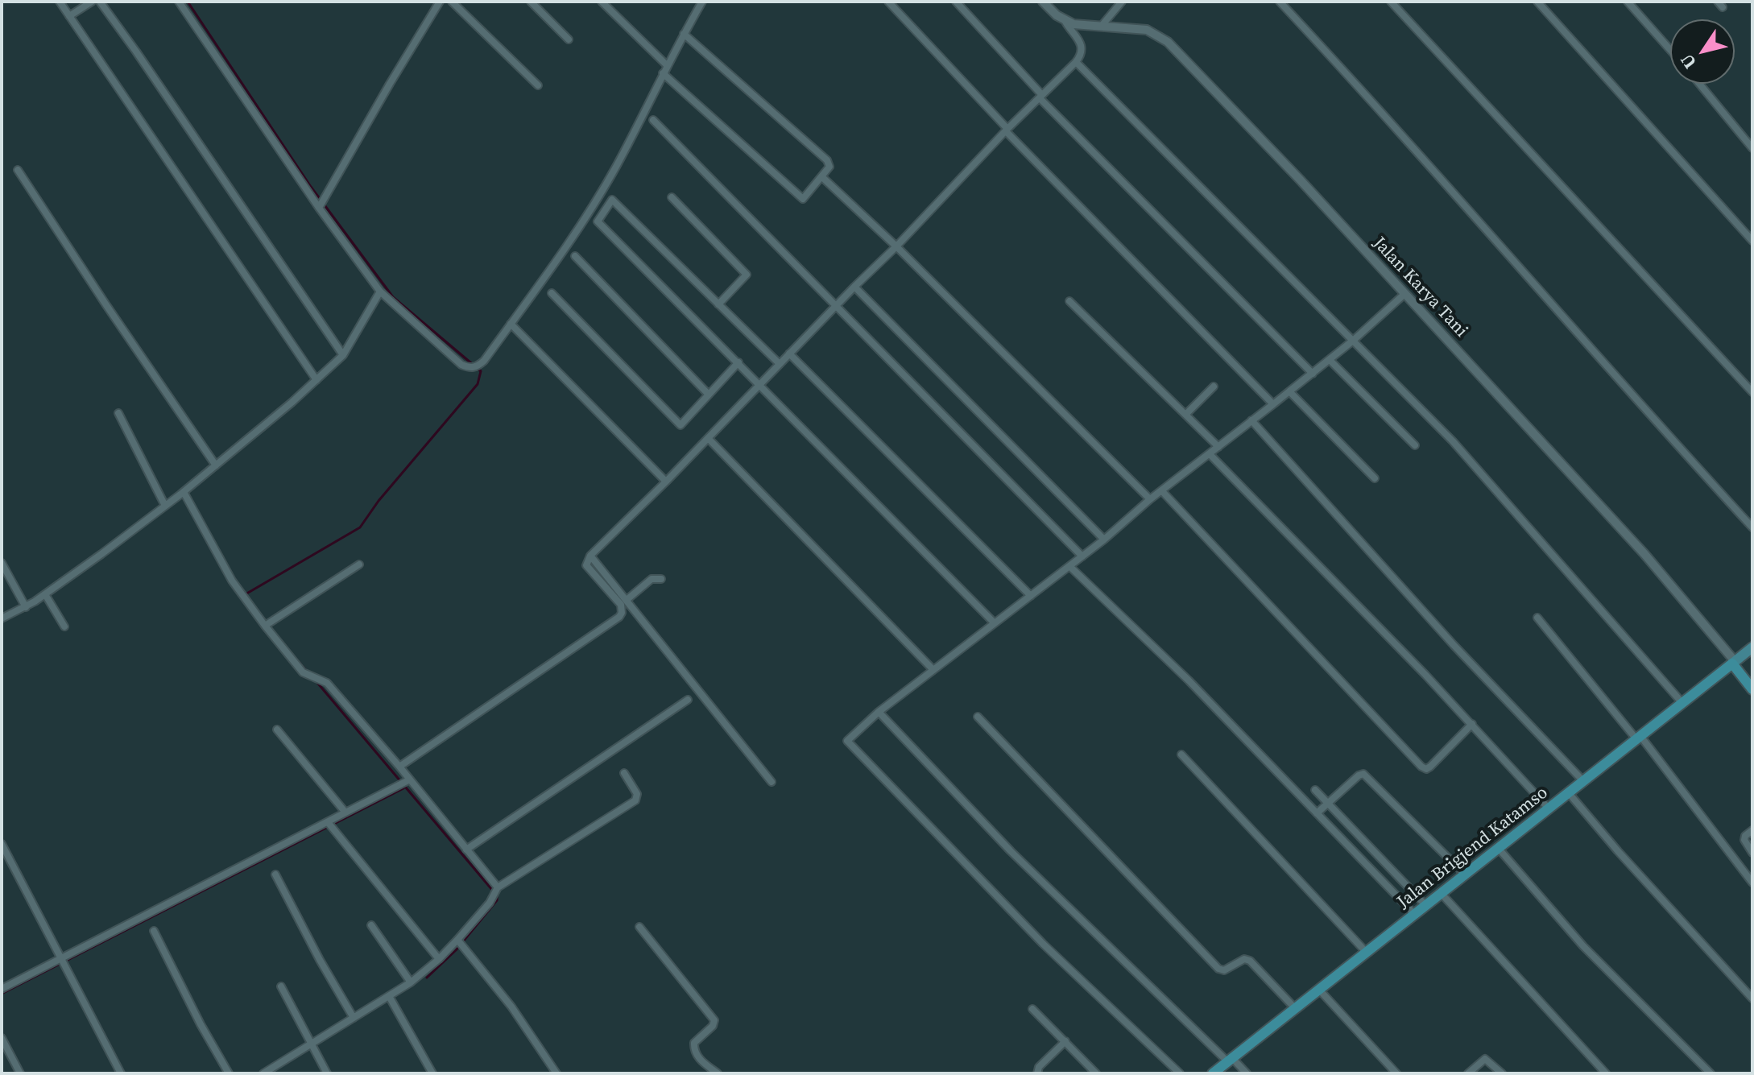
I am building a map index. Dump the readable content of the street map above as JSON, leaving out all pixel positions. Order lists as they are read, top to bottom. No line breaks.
{"streets":{"highway":["Jalan Brigjend Katamso"],"street":["Jalan Karya Tani"]},"crossings":[["Jalan Karya Tani","Jalan Brigjend Katamso"]],"north":"bottom left"}
